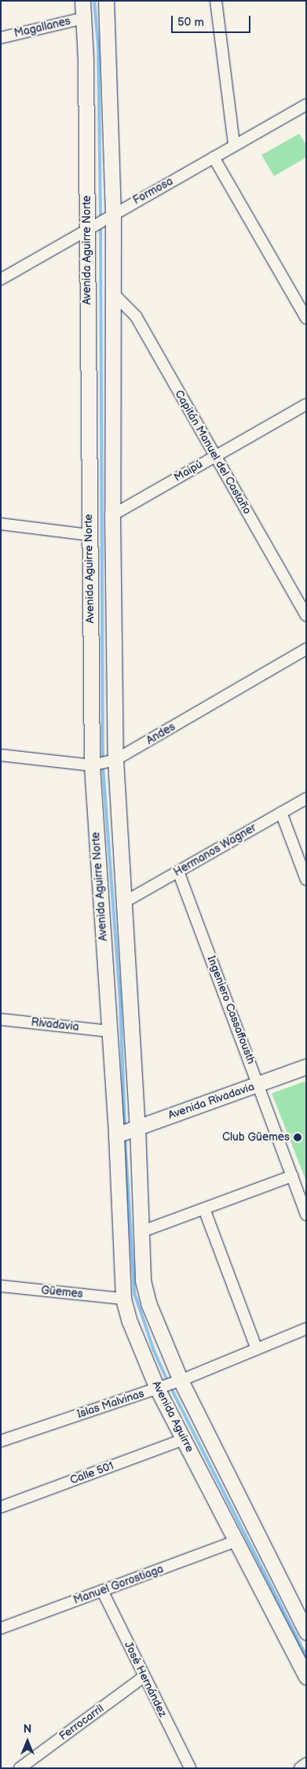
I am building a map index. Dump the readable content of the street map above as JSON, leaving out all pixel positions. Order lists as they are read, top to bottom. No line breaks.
{"streets":{"main road":["Avenida Aguirre Norte","Avenida Rivadavia","Avenida Aguirre"],"street":["Magallanes","Formosa","Capitán Manuel del Castaño","Maipú","Andes","Hermanos Wagner","Ingeniero Cassaffousth","Rivadavia","Güemes","Islas Malvinas","Calle 501","Manuel Gorostiaga","José Hernández","Ferrocarril"]},"crossings":[["Magallanes","Avenida Aguirre Norte"],["Formosa","Avenida Aguirre Norte"],["Avenida Aguirre Norte","Capitán Manuel del Castaño"],["Avenida Aguirre Norte","Maipú"],["Avenida Aguirre Norte","Andes"],["Avenida Aguirre Norte","Hermanos Wagner"],["Avenida Aguirre Norte","Rivadavia"],["Avenida Aguirre Norte","Avenida Rivadavia"],["Avenida Aguirre Norte","Avenida Aguirre"],["Capitán Manuel del Castaño","Maipú"],["Hermanos Wagner","Ingeniero Cassaffousth"],["Ingeniero Cassaffousth","Avenida Rivadavia"],["Avenida Rivadavia","Avenida Aguirre"],["Güemes","Avenida Aguirre"],["Islas Malvinas","Avenida Aguirre"],["Avenida Aguirre","Calle 501"],["Avenida Aguirre","Manuel Gorostiaga"],["Manuel Gorostiaga","José Hernández"],["José Hernández","Ferrocarril"]],"places":["Club Güemes"],"scale_bar":"50 m","north":"top"}
